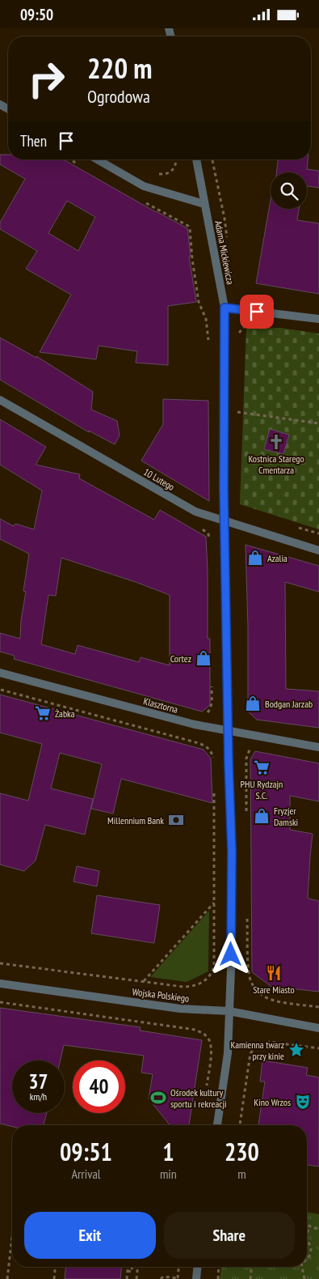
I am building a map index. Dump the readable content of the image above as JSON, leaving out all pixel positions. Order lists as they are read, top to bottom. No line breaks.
{"streets":{"street":["Adama Mickiewicza","10 Lutego","Klasztorna","Wojska Polskiego"]},"crossings":[["Adama Mickiewicza","10 Lutego"],["Adama Mickiewicza","Klasztorna"],["Adama Mickiewicza","Wojska Polskiego"]],"places":{"church":["Kostnica Starego Cmentarza"],"shop":["Azalia","Cortez","Bodgan Jarzab","Fryzjer Damski"],"supermarket":["Żabka","PHU Rydzajn S.C."],"bank":["Millennium Bank"],"restaurant":["Stare Miasto"],"place":["Kamienna twarz przy kinie"],"sports":["Ośrodek kultury sportu i rekreacji"],"theatre":["Kino Wrzos"]},"page":{"status":"09:50","turn":["220 m","Ogrodowa"],"then":"Then","speed":"37 km/h","limit":"40","eta":["09:51","Arrival","1","min","230","m"],"buttons":["Exit","Share"]}}
